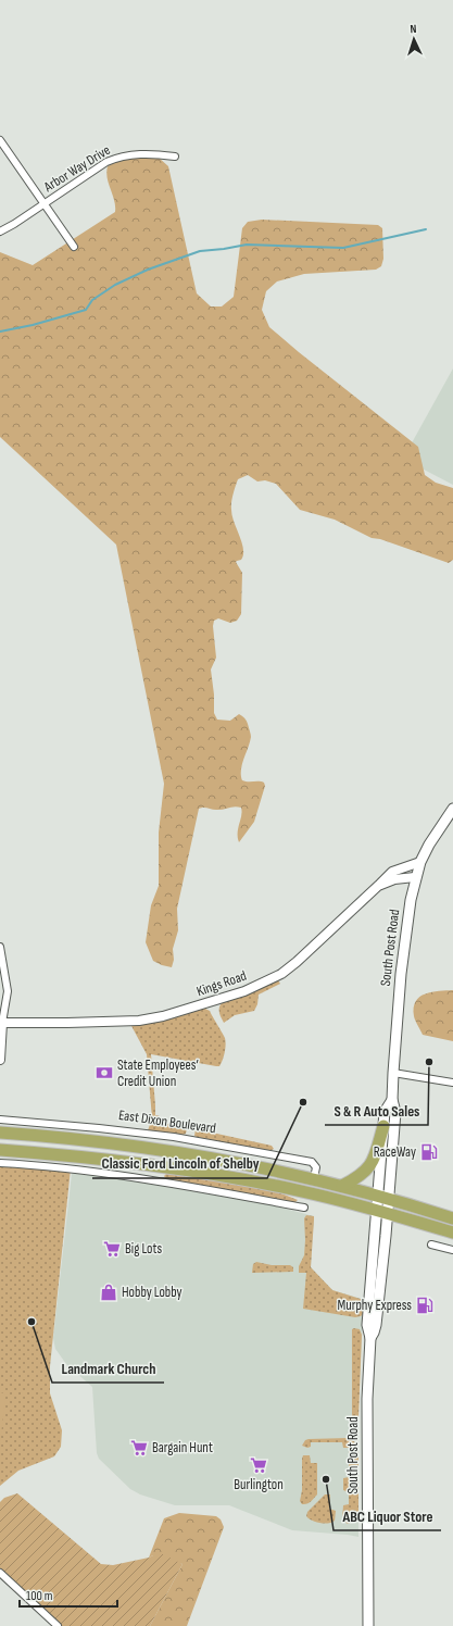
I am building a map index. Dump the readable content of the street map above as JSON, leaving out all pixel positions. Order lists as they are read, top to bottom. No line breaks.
{"streets":{"highway":["East Dixon Boulevard"],"main road":["South Post Road"],"street":["Arbor Way Drive","Kings Road"]},"crossings":[["South Post Road","Kings Road"],["South Post Road","East Dixon Boulevard"]],"places":{"other":["S & R Auto Sales","Classic Ford Lincoln of Shelby","Landmark Church","ABC Liquor Store"],"bank":["State Employees’ Credit Union"],"fuel station":["RaceWay","Murphy Express"],"supermarket":["Big Lots","Bargain Hunt","Burlington"],"shop":["Hobby Lobby"]},"scale_bar":"100 m","north":"top"}
